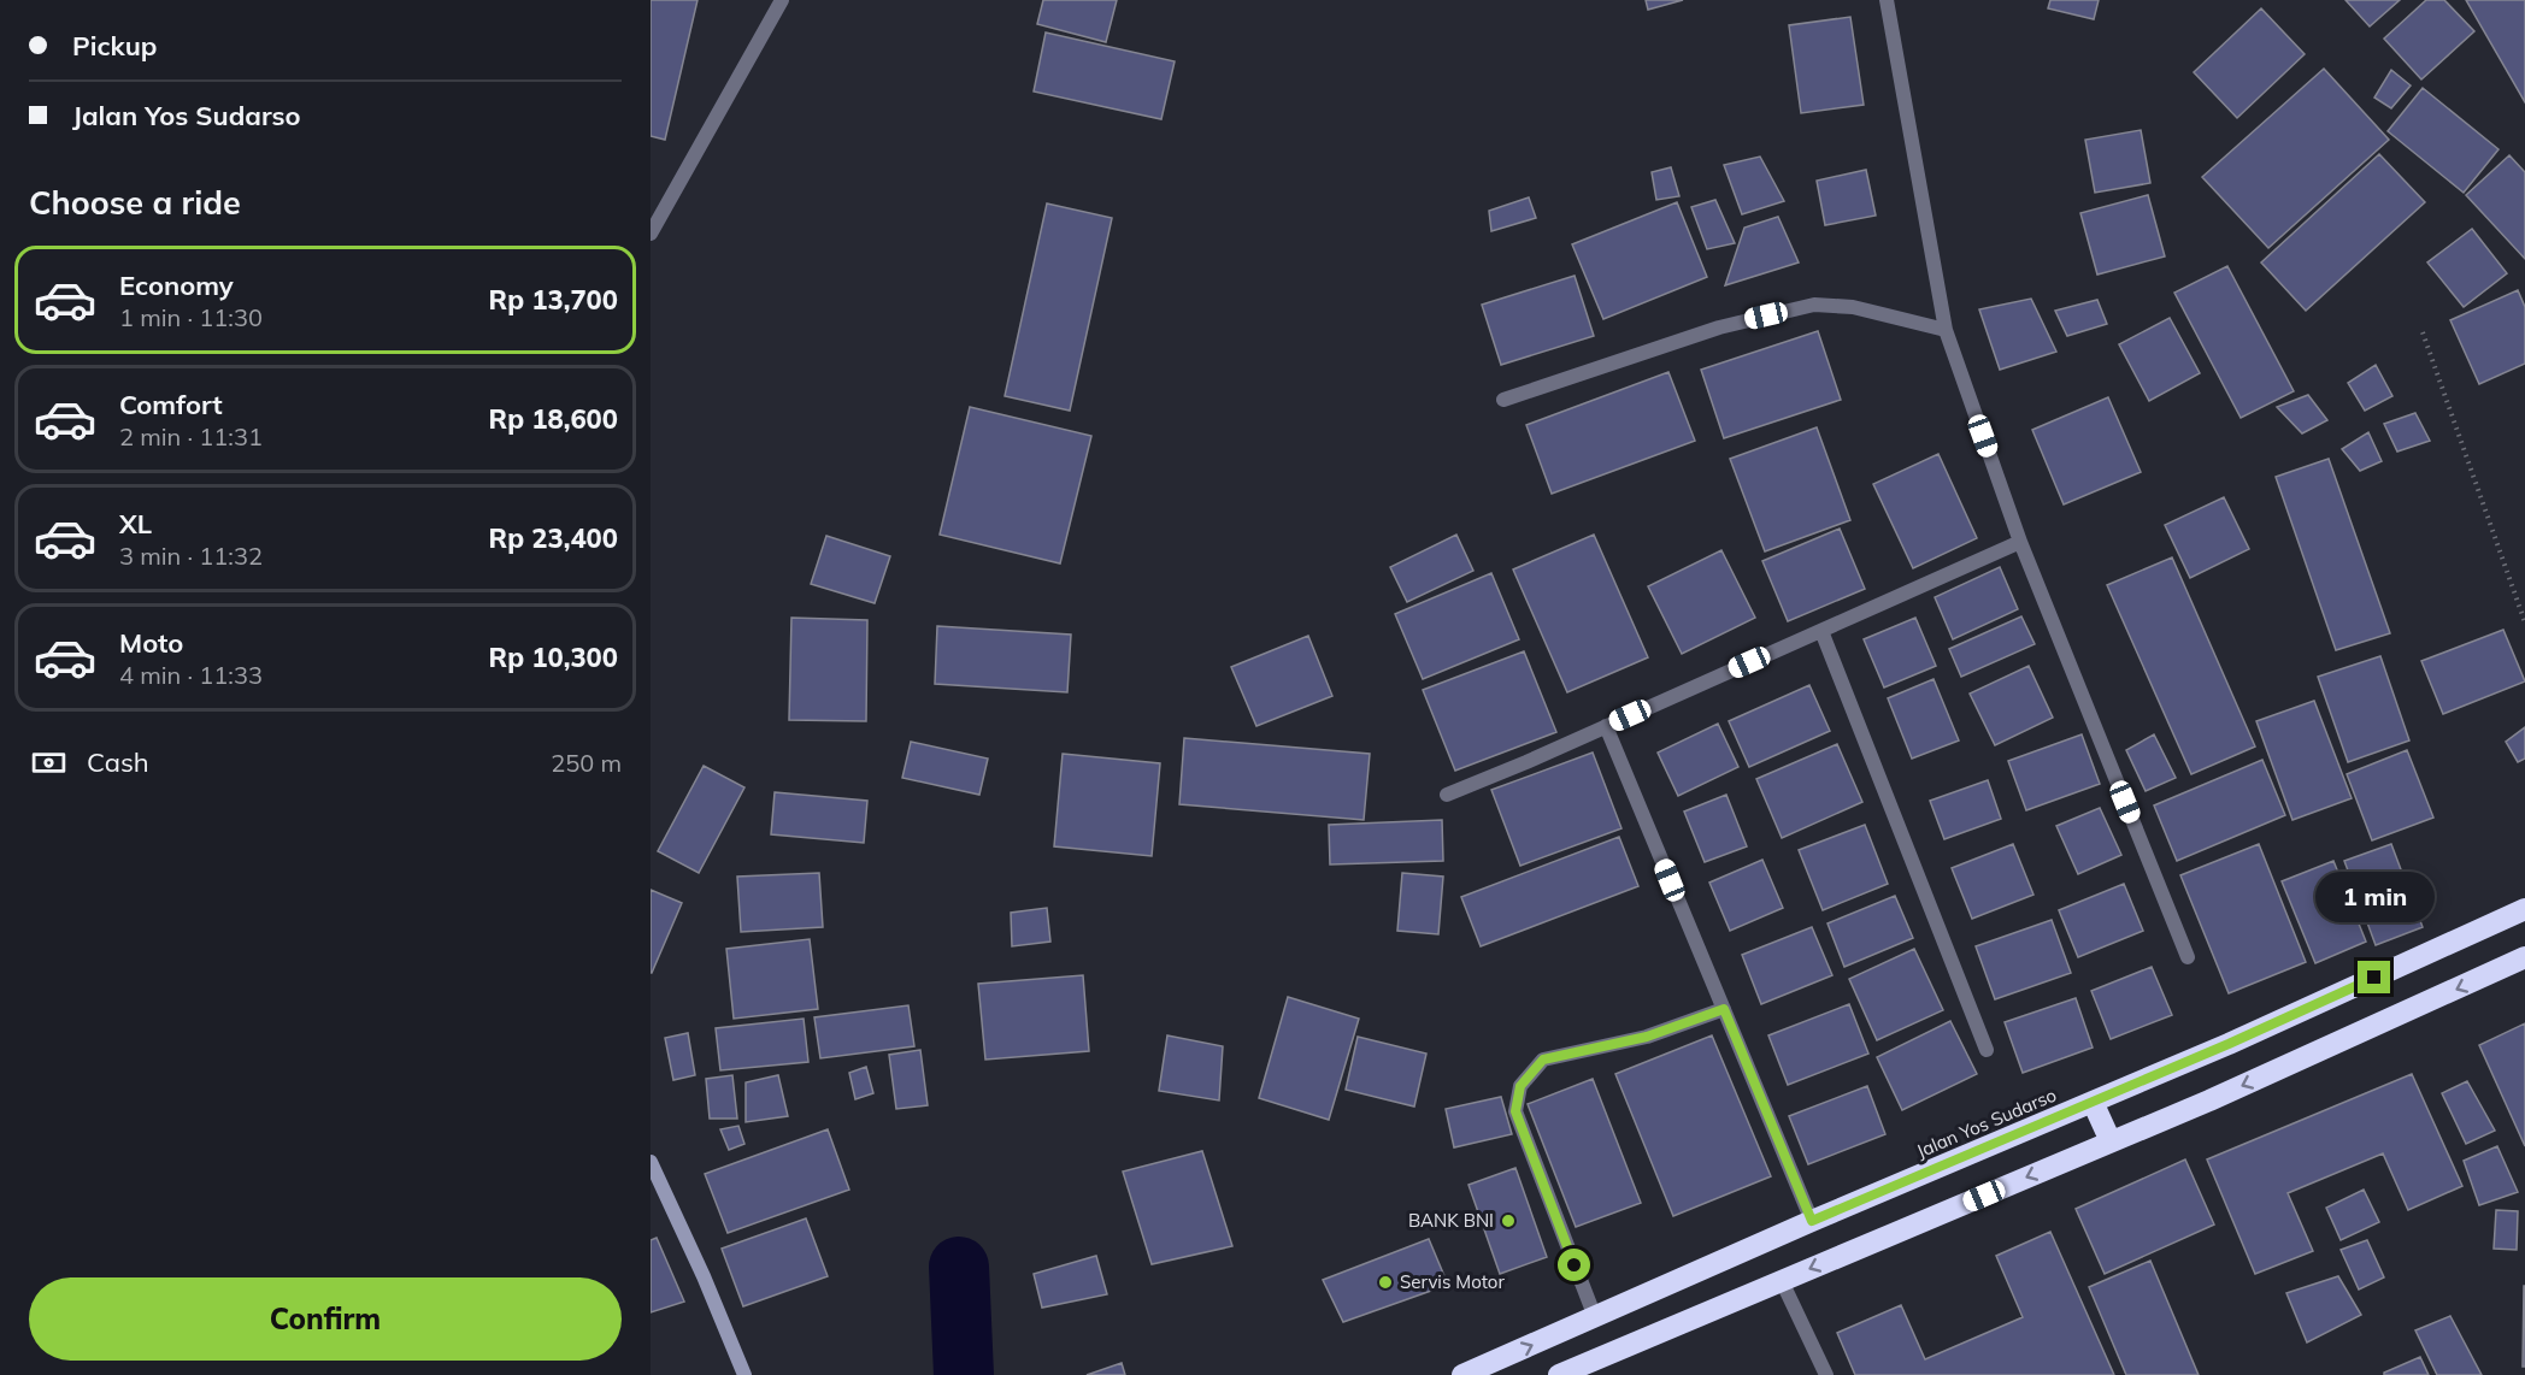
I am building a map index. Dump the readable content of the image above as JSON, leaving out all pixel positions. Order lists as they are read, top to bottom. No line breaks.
{"streets":{"highway":["Jalan Yos Sudarso"]},"places":["BANK BNI","Servis Motor"],"page":{"banner":["Pickup","Jalan Yos Sudarso"],"heading":"Choose a ride","list":[{"name":"Economy","note":"1 min · 11:30","value":"Rp 13,700"},{"name":"Comfort","note":"2 min · 11:31","value":"Rp 18,600"},{"name":"XL","note":"3 min · 11:32","value":"Rp 23,400"},{"name":"Moto","note":"4 min · 11:33","value":"Rp 10,300"}],"pay":["Cash","250 m"],"bubble":"1 min","buttons":"Confirm"}}
